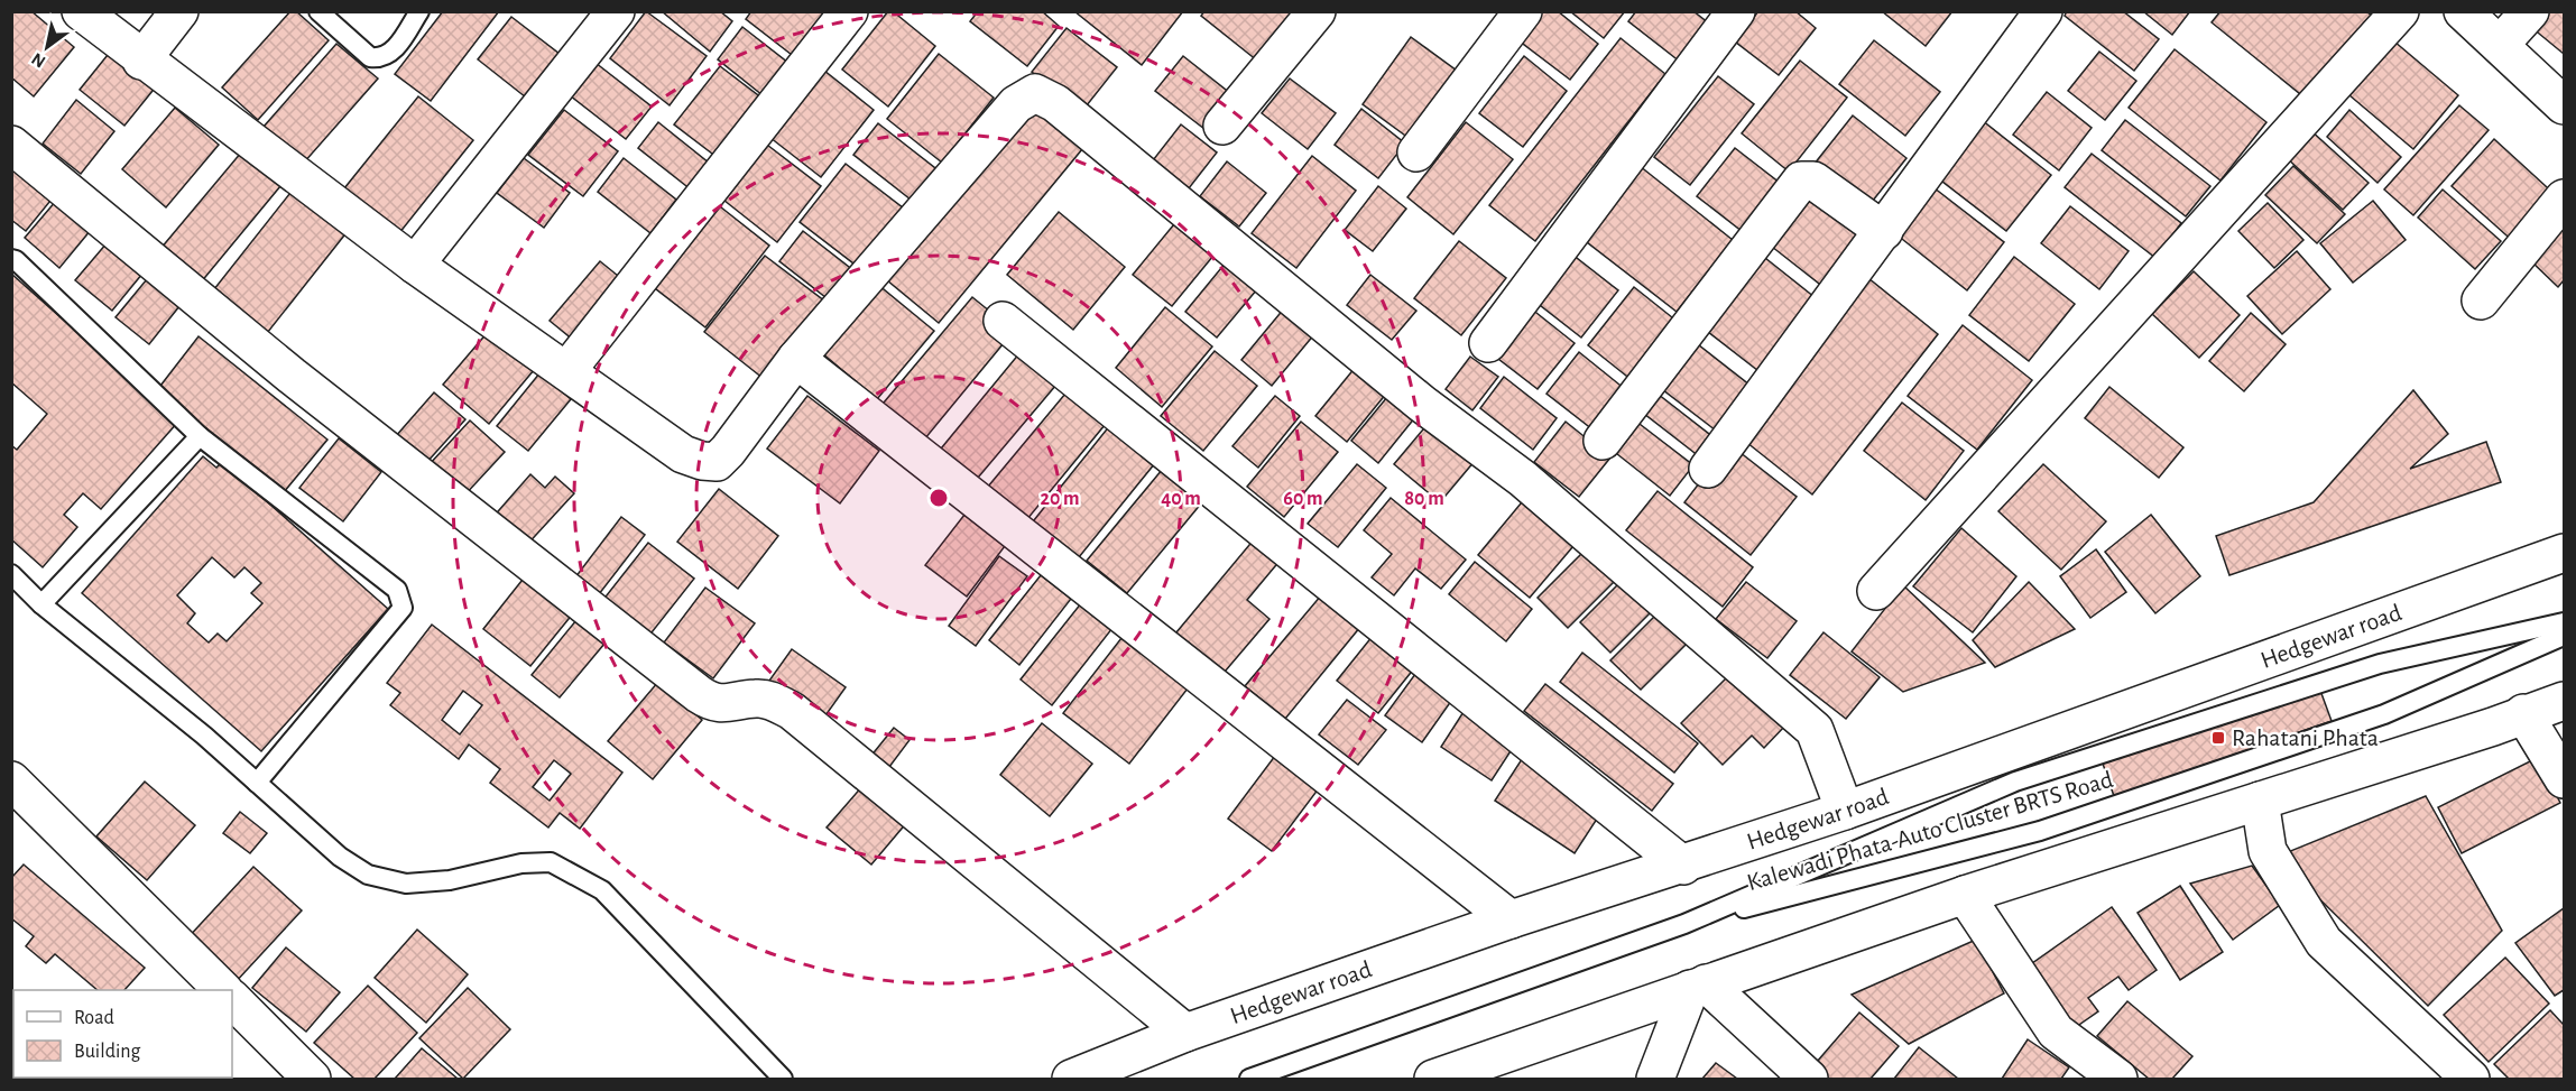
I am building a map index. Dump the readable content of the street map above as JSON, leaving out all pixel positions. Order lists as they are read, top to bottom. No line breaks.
{"streets":{"street":["Hedgewar road"],"lane":["Kalewadi Phata-Auto Cluster BRTS Road"]},"places":{"transit":["Rahatani Phata"]},"legend":["Road","Building"],"north":"bottom left","rings":["20 m","40 m","60 m","80 m"]}
